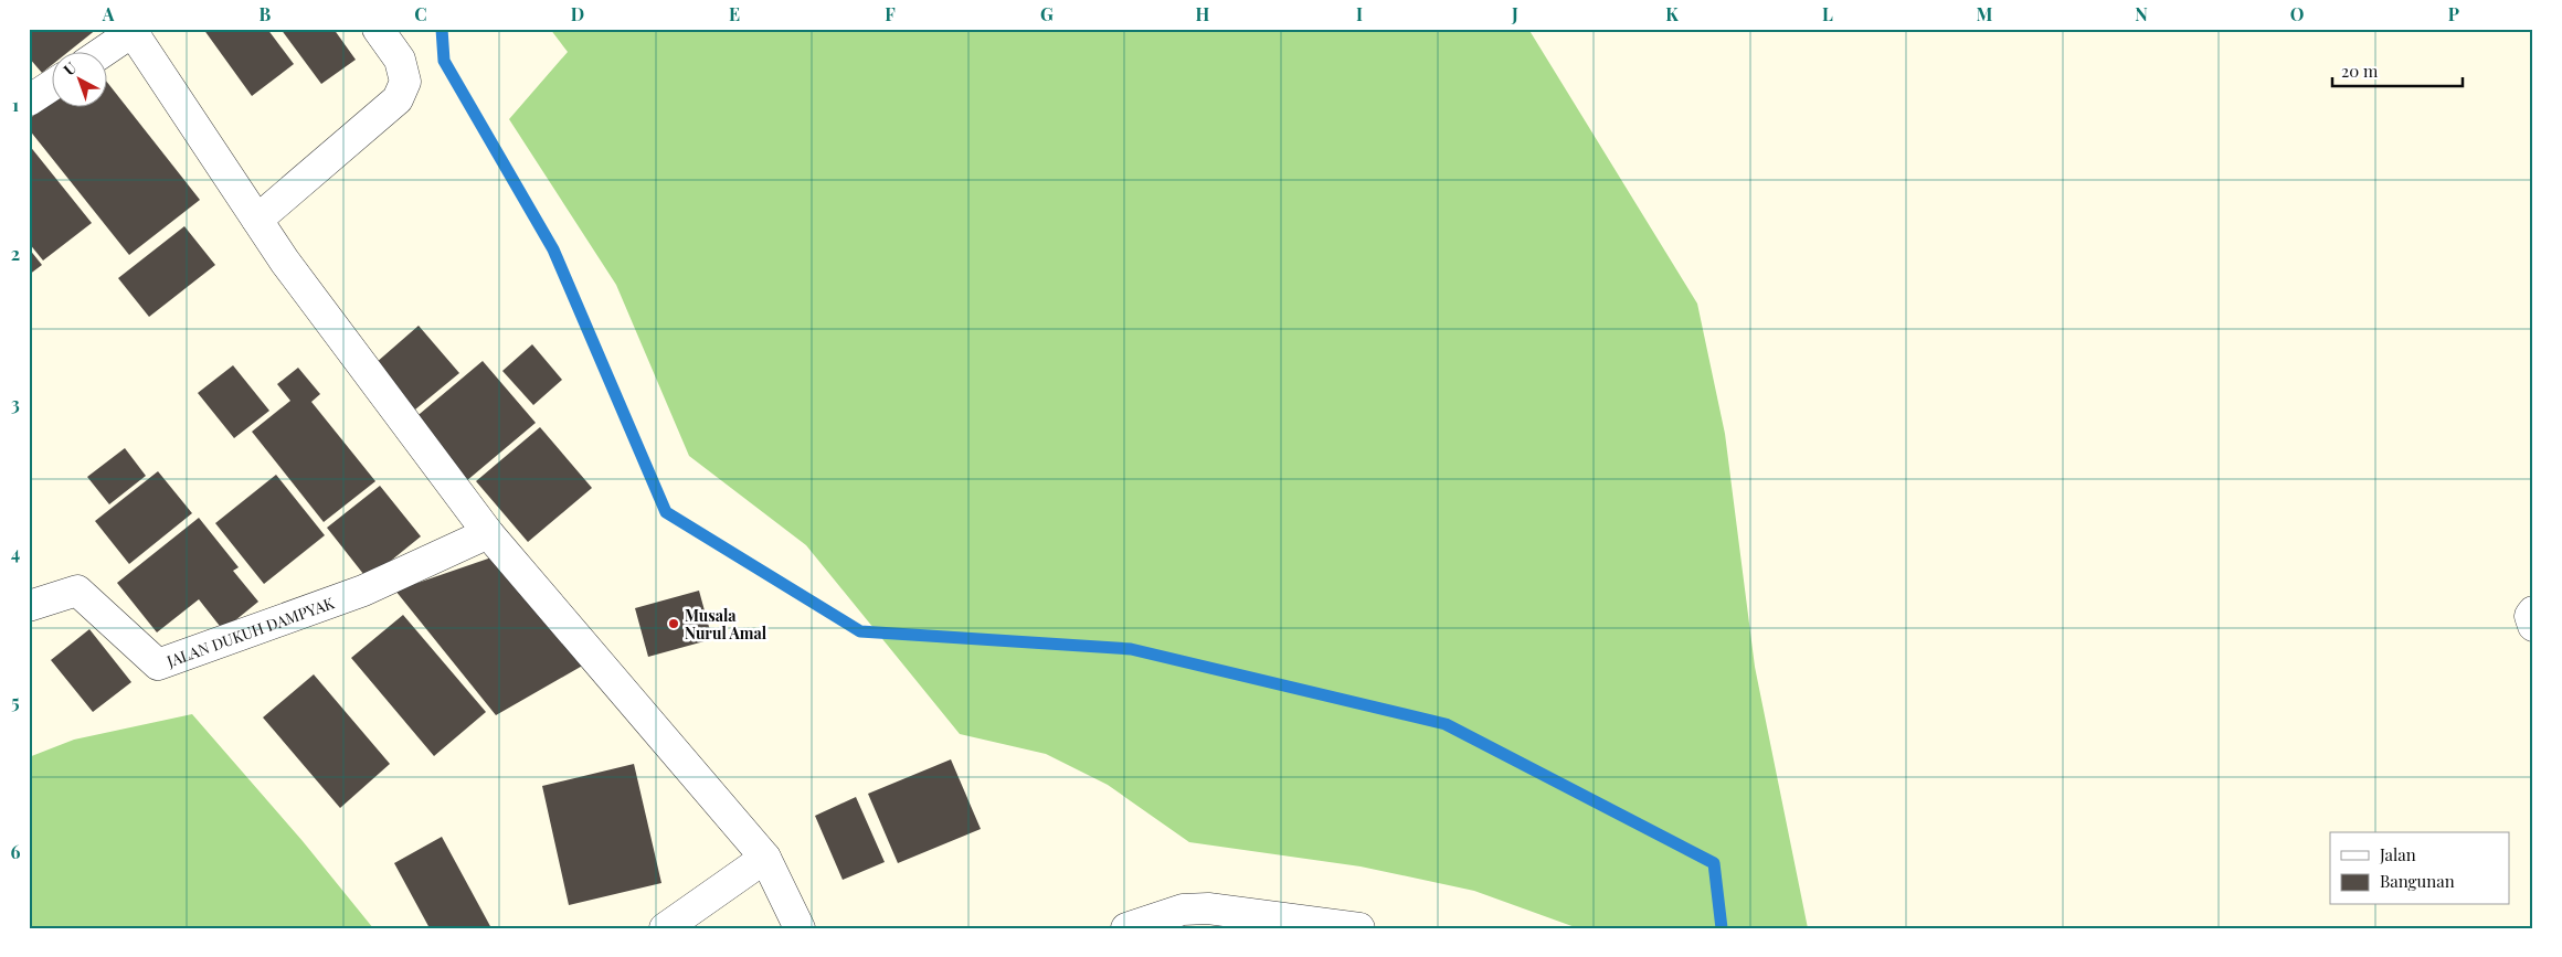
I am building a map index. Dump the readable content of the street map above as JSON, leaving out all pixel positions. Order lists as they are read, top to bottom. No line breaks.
{"streets":{"street":["JALAN DUKUH DAMPYAK"]},"places":["Musala Nurul Amal"],"legend":["Jalan","Bangunan"],"scale_bar":"20 m","north":"top left","grid":{"columns":["A","B","C","D","E","F","G","H","I","J","K","L","M","N","O","P"],"rows":["1","2","3","4","5","6"]}}
